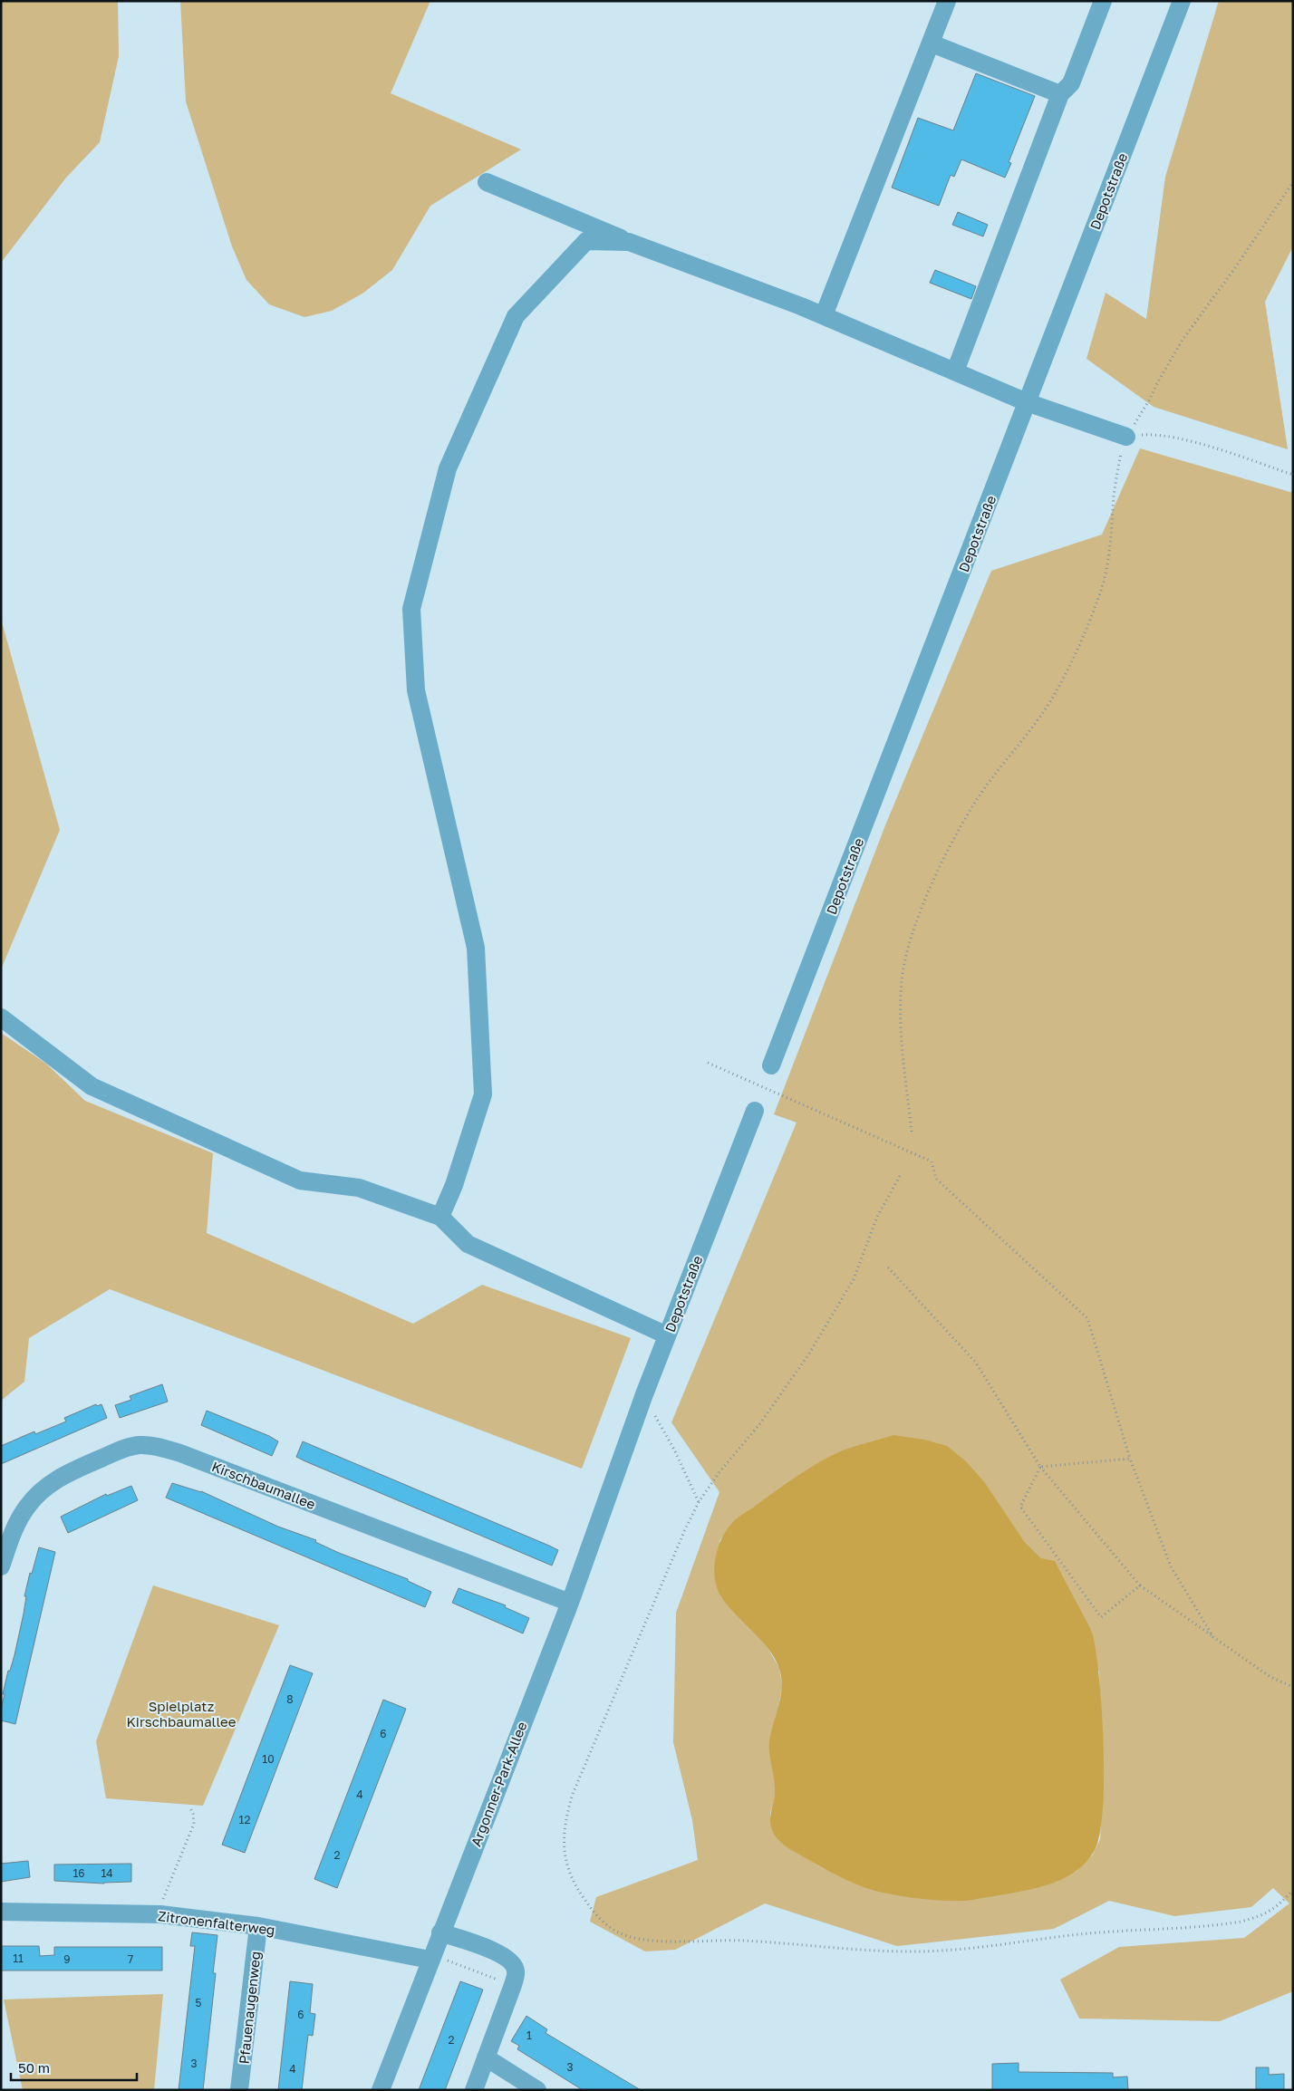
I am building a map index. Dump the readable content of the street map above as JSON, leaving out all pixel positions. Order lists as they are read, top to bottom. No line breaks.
{"streets":{"street":["Depotstraße","Kirschbaumallee","Argonner-Park-Allee","Zitronenfalterweg","Pfauenaugenweg"]},"crossings":[["Depotstraße","Argonner-Park-Allee"],["Kirschbaumallee","Argonner-Park-Allee"],["Argonner-Park-Allee","Zitronenfalterweg"],["Zitronenfalterweg","Pfauenaugenweg"]],"parks":["Spielplatz Kirschbaumallee"],"house_numbers":["8","6","10","4","12","2","16","14","11","9","7","5","6","1","2","3","3","4"],"scale_bar":"50 m"}
